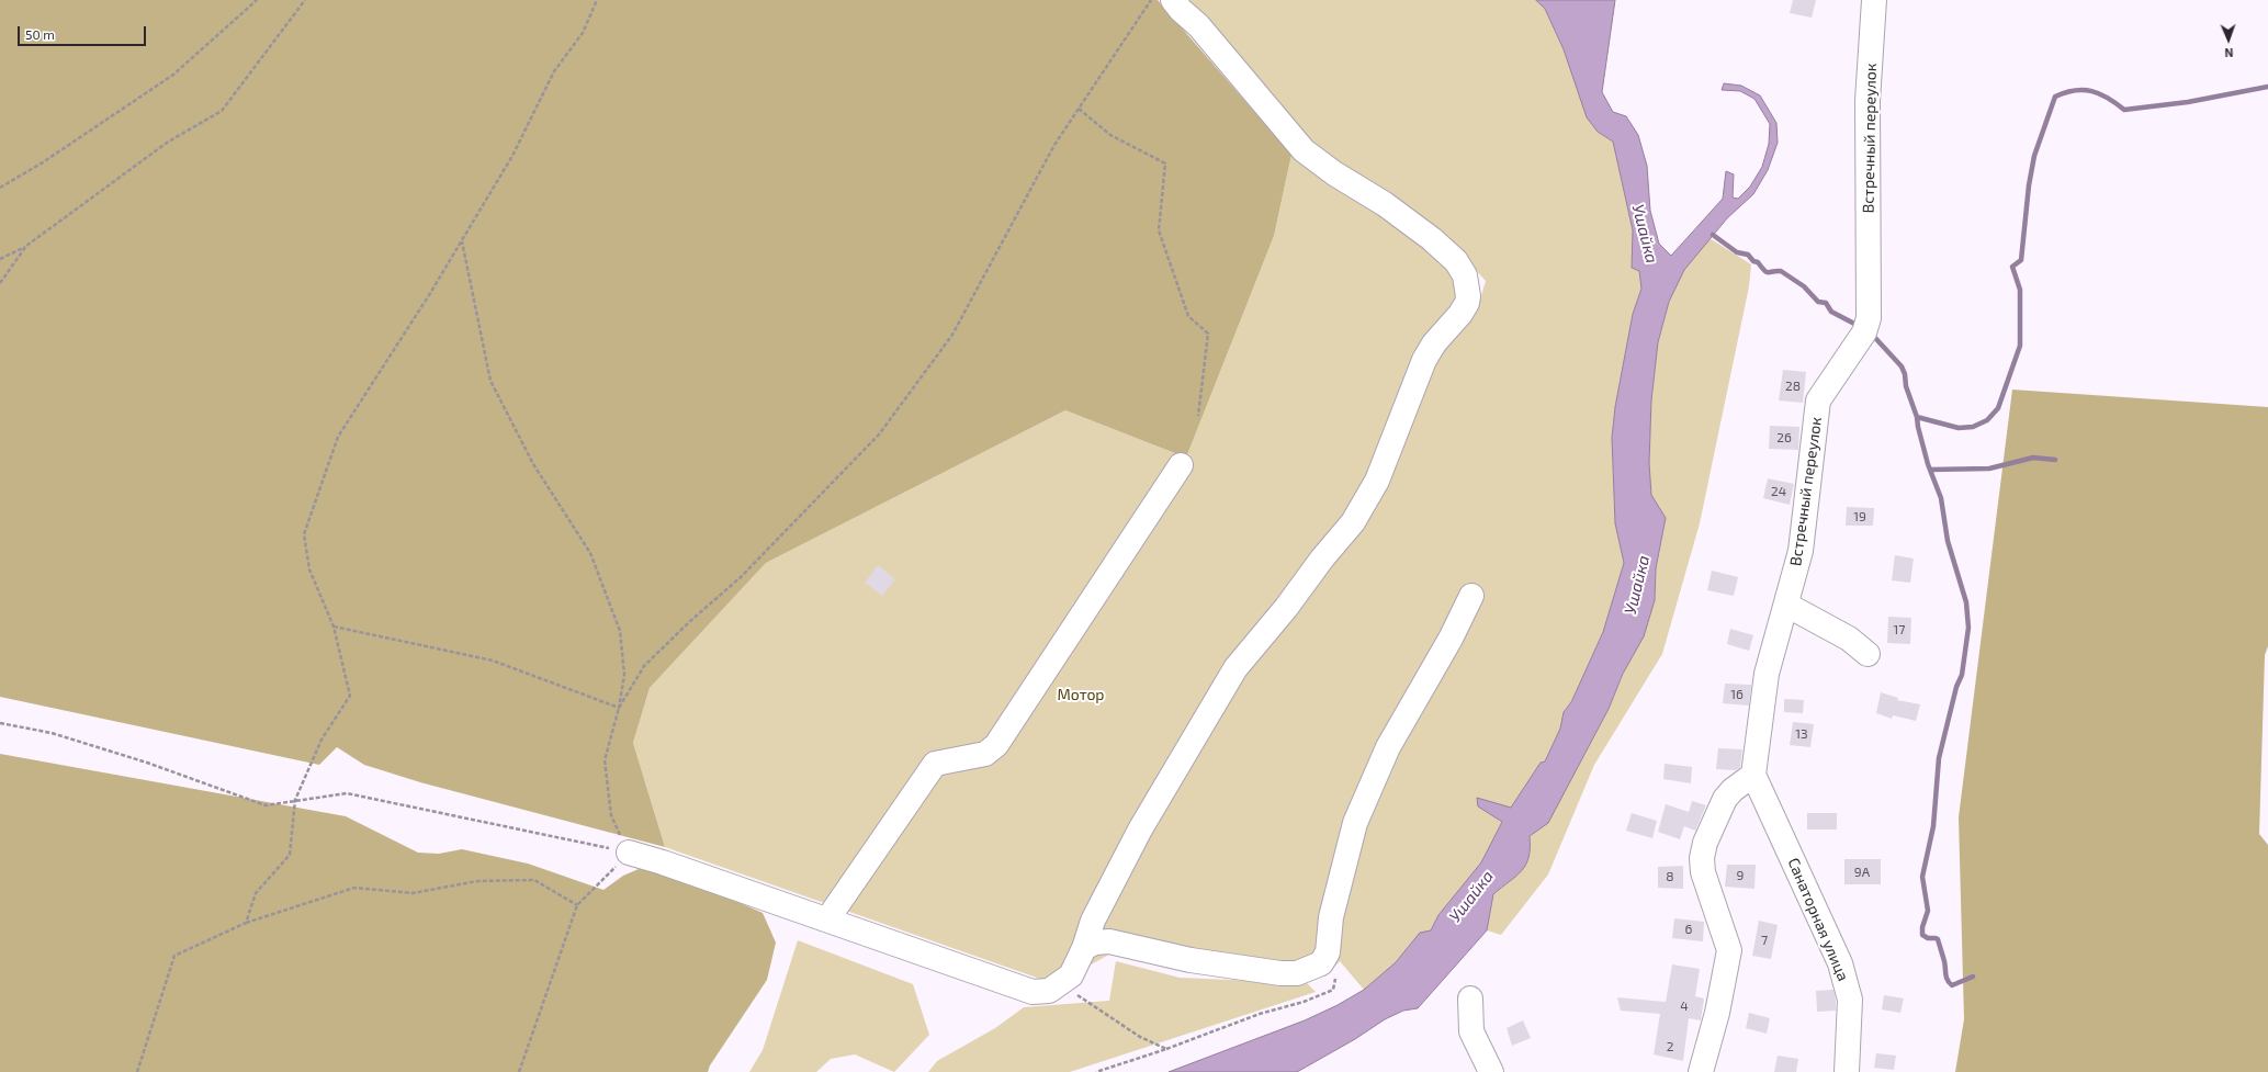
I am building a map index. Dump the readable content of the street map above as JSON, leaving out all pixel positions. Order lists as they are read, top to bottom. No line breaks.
{"streets":{"street":["Встречный переулок","Санаторная улица"]},"crossings":[["Встречный переулок","Санаторная улица"]],"water":["Ушайка"],"parks":["Мотор"],"house_numbers":["28","26","24","19","17","16","13","9А","9","8","6","7","4","2"],"scale_bar":"50 m","north":"bottom"}
